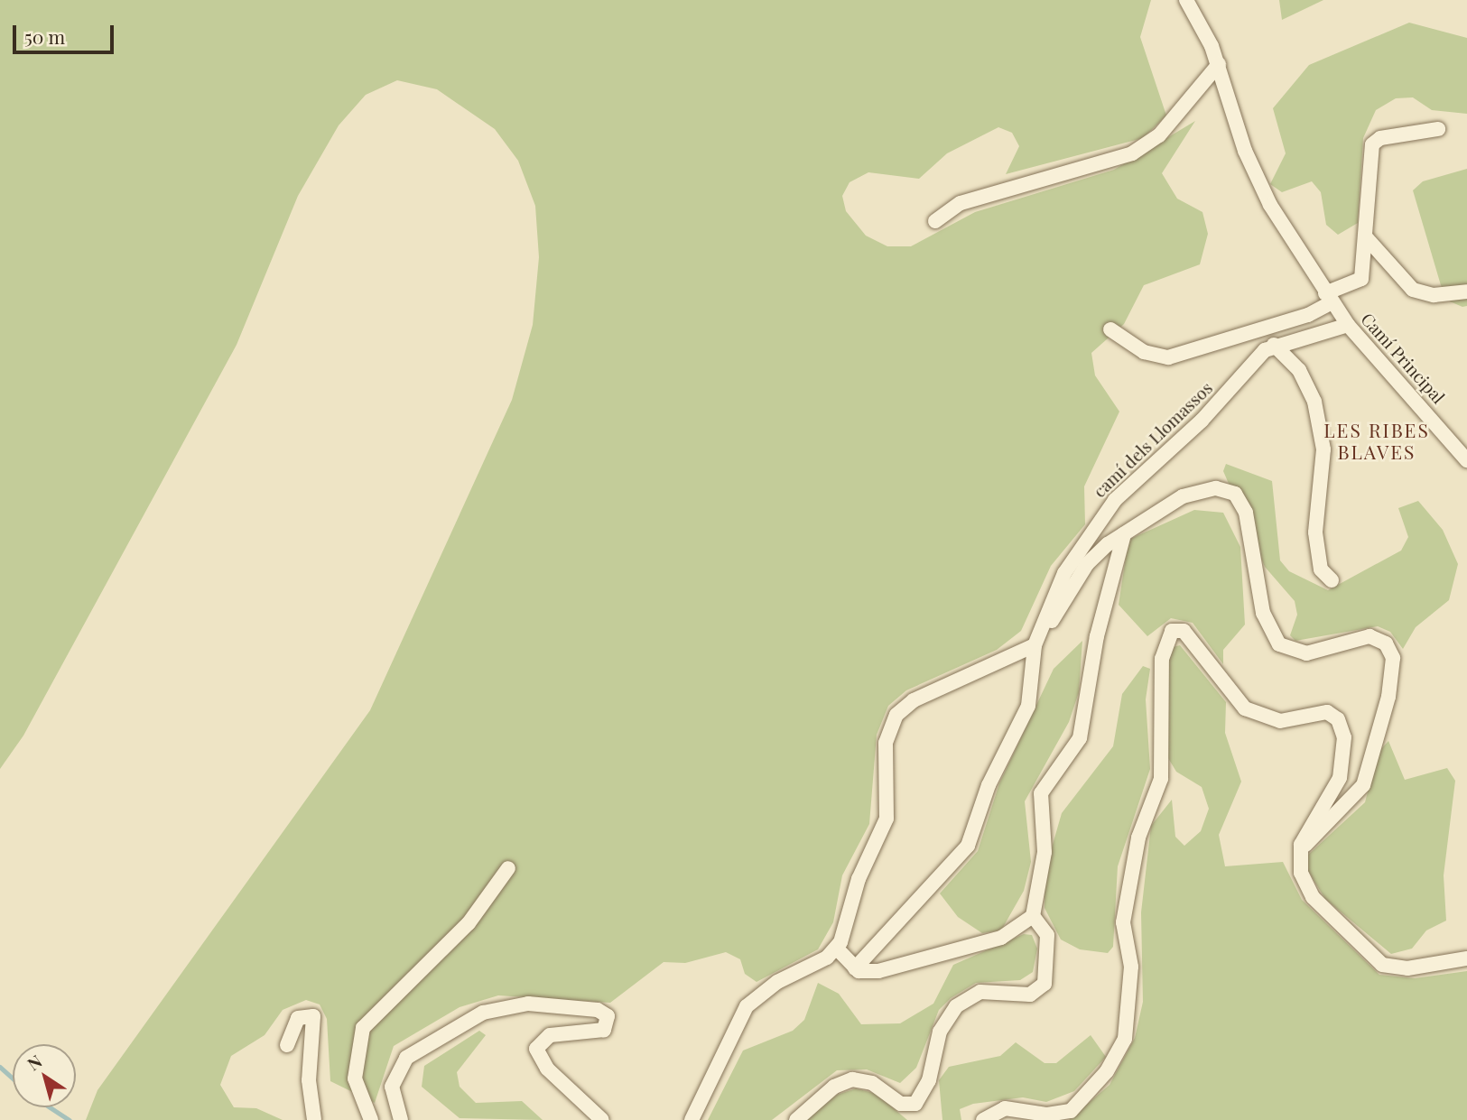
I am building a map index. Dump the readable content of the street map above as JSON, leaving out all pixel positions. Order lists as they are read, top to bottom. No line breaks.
{"streets":{"street":["Camí Principal","camí dels Llomassos"]},"crossings":[["Camí Principal","camí dels Llomassos"]],"districts":["LES RIBES BLAVES"],"scale_bar":"50 m","north":"top left"}
